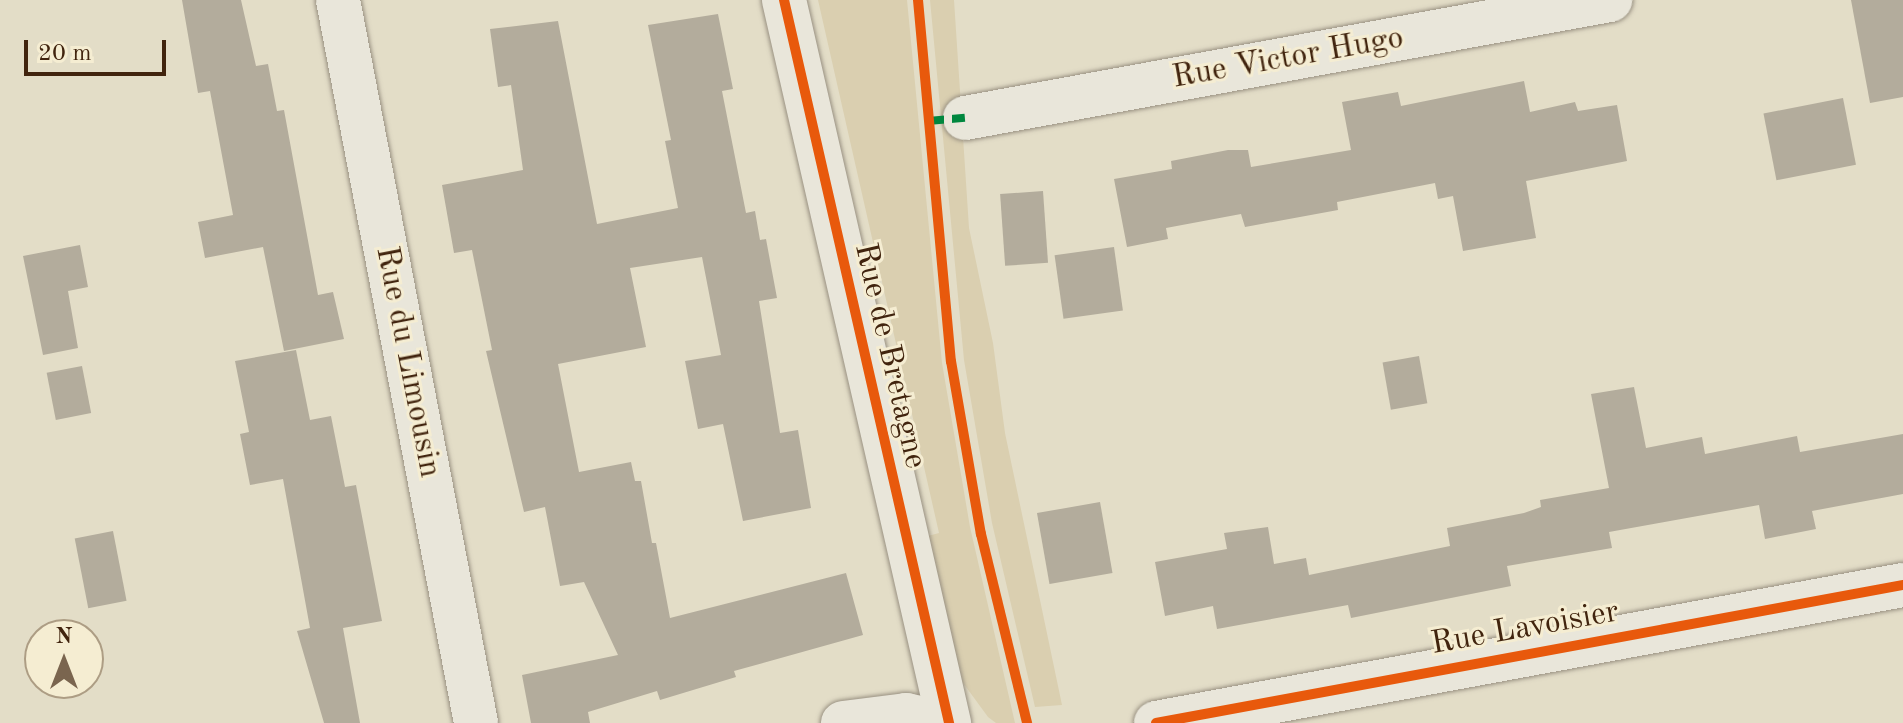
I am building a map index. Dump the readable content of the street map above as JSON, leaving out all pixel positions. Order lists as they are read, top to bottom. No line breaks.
{"streets":{"street":["Rue Victor Hugo","Rue de Bretagne","Rue du Limousin","Rue Lavoisier"]},"scale_bar":"20 m","north":"top"}
